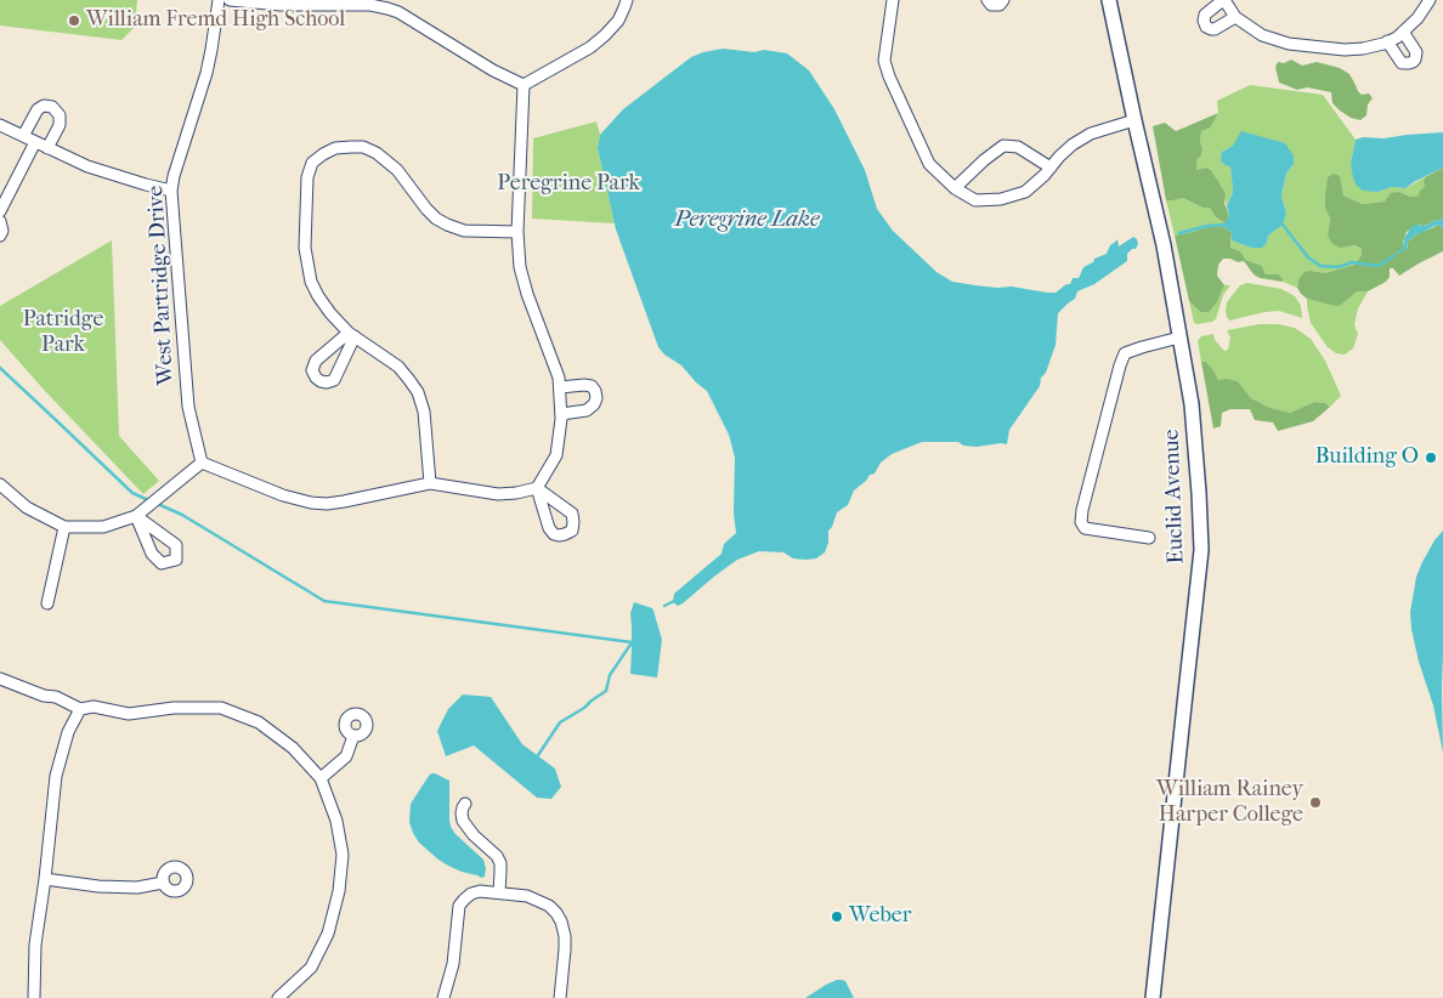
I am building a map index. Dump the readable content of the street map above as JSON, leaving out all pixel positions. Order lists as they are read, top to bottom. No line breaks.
{"streets":{"main road":["Euclid Avenue"],"street":["West Partridge Drive"]},"water":["Peregrine Lake"],"parks":["Peregrine Park","Patridge Park"],"places":["William Fremd High School","Building O","William Rainey Harper College","Weber"]}
